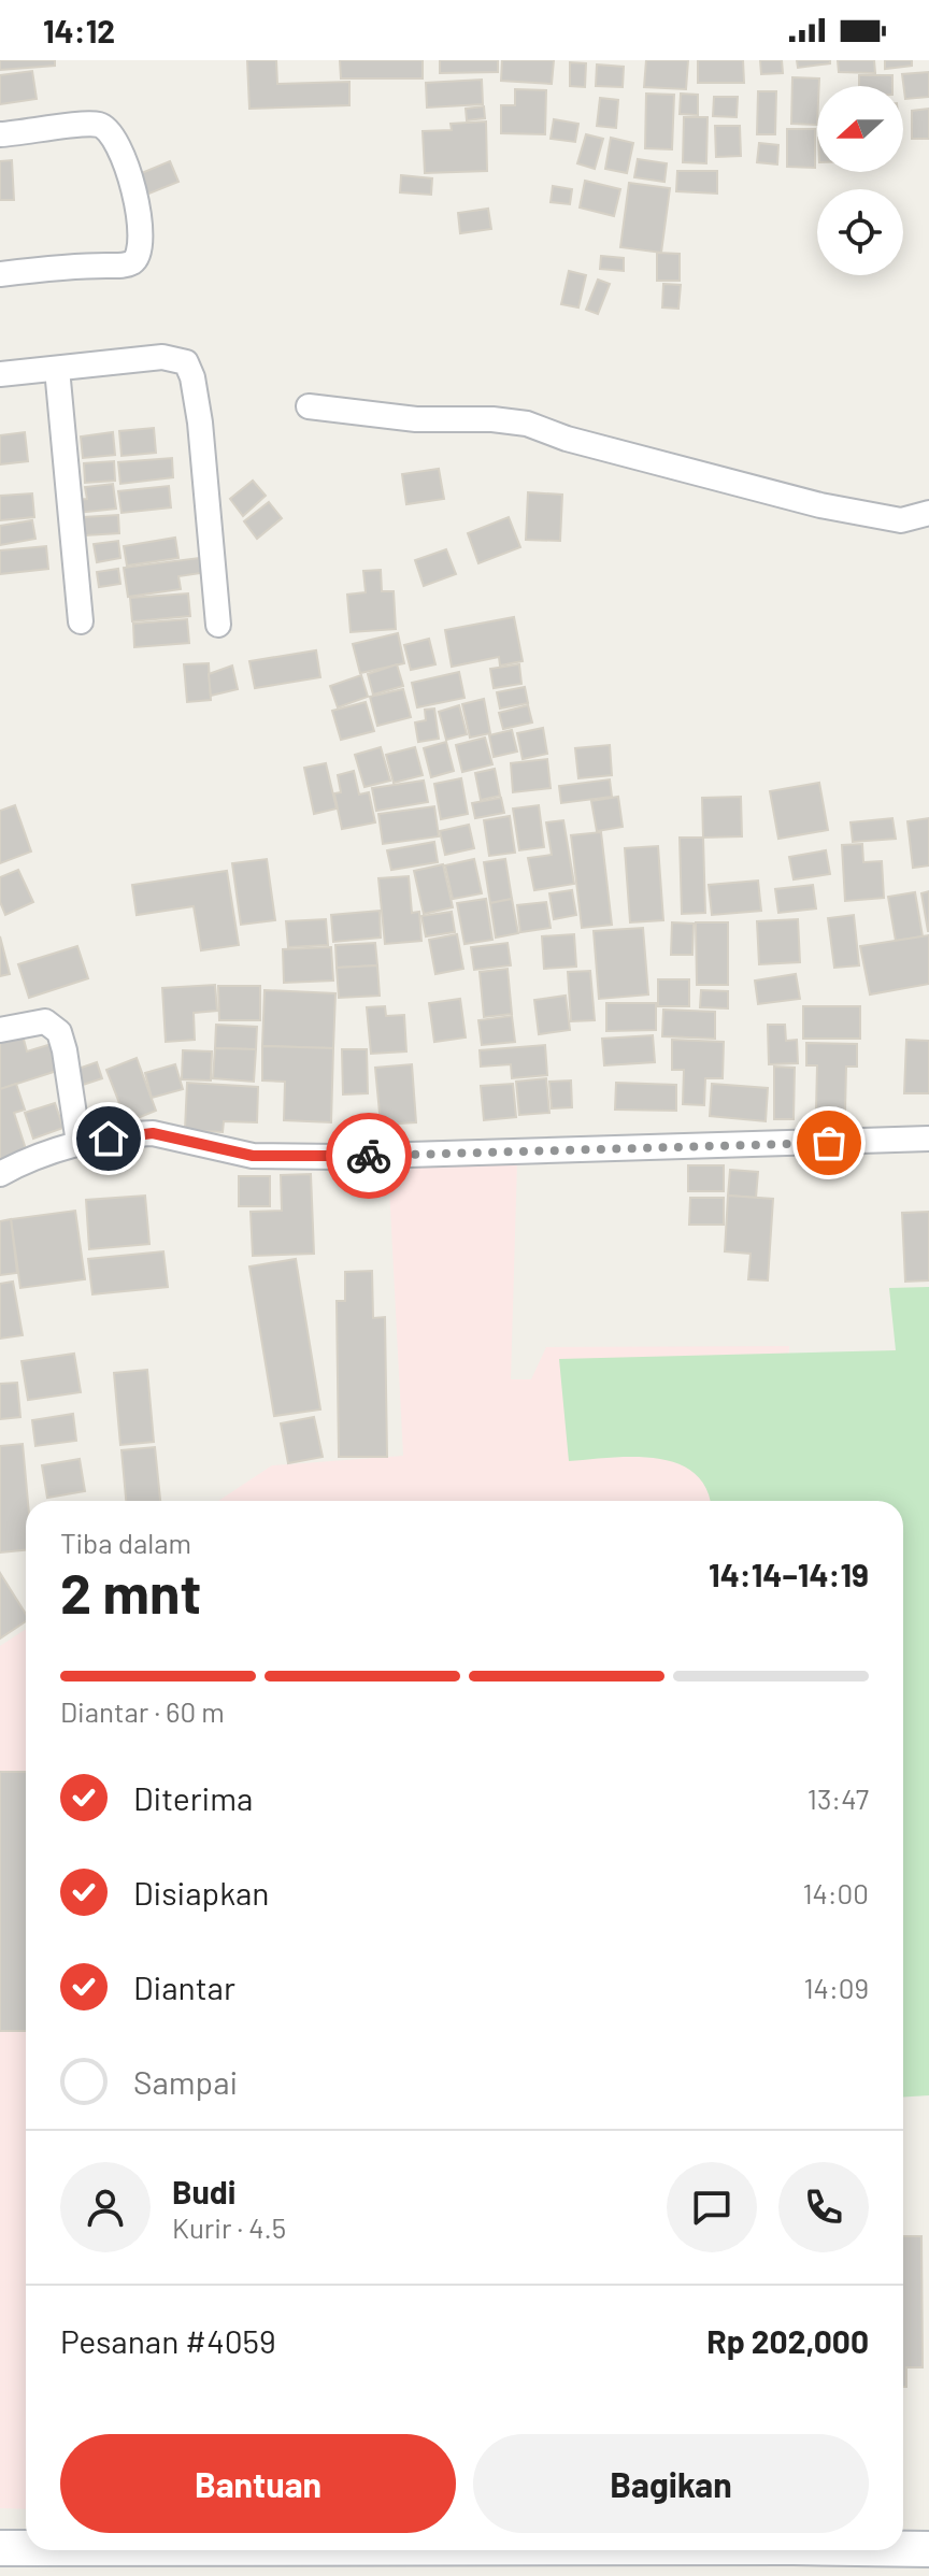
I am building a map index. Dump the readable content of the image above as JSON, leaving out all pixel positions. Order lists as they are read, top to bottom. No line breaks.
{"north":"left","page":{"status":"14:12","heading":["2 mnt","Tiba dalam","14:14–14:19"],"panel":["Budi","Kurir · 4.5","Pesanan #4059","Rp 202,000"],"bar":"Diantar · 60 m","list":[["Diterima","13:47"],["Disiapkan","14:00"],["Diantar","14:09"],"Sampai"],"buttons":["Bantuan","Bagikan"]}}
